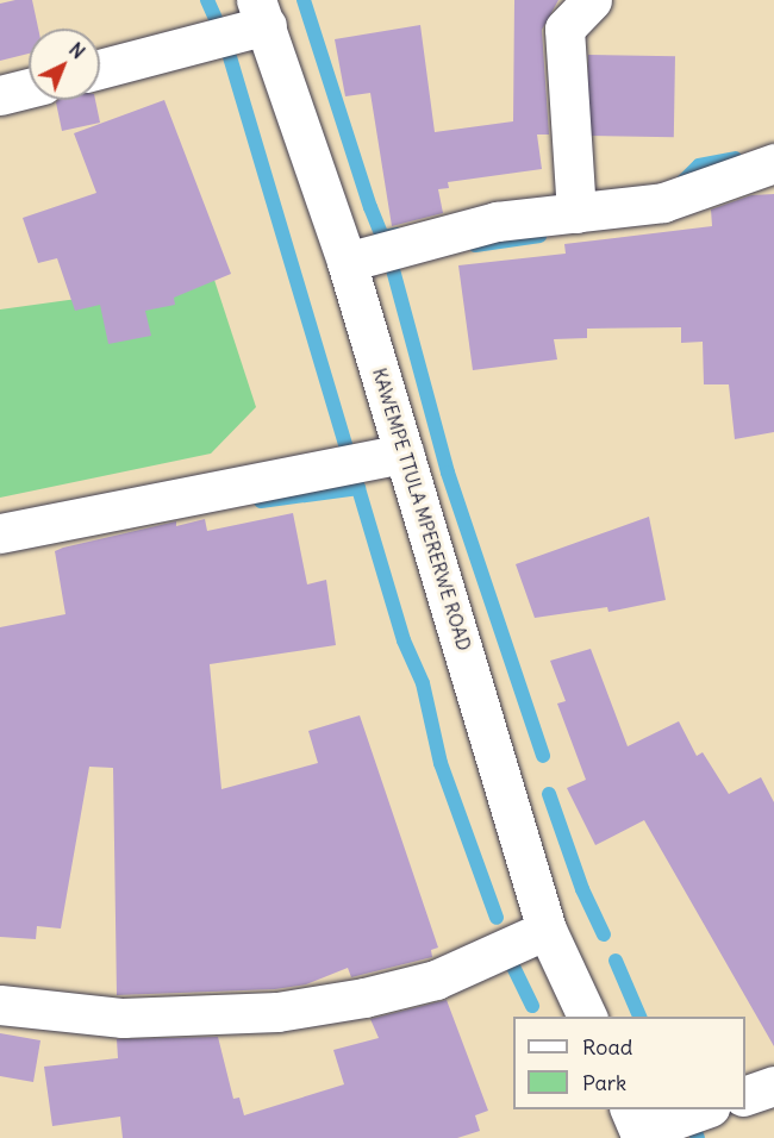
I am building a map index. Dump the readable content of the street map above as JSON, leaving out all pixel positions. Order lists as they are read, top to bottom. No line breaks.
{"streets":{"street":["KAWEMPE TTULA MPERERWE ROAD"]},"legend":["Road","Park"],"north":"top right"}
